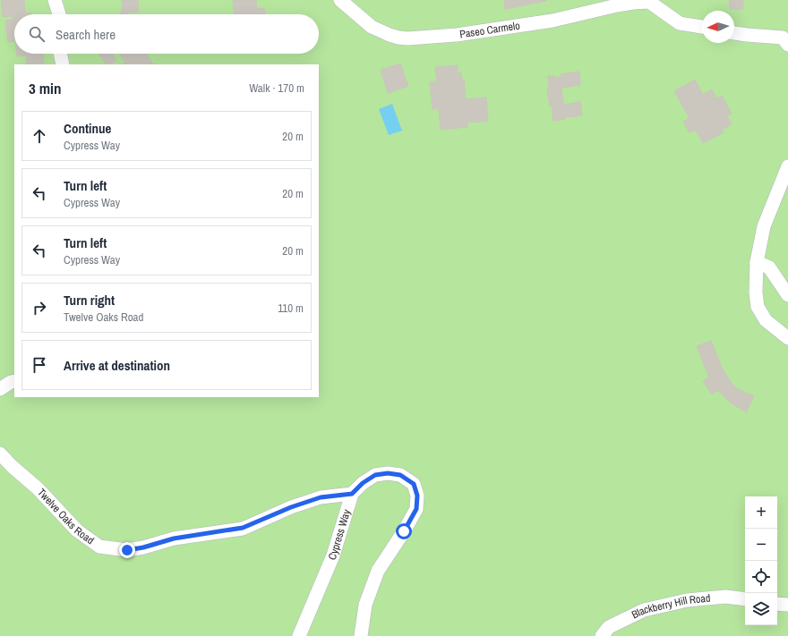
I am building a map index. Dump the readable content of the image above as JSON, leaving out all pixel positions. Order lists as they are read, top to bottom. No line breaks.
{"streets":{"street":["Paseo Carmelo","Twelve Oaks Road","Cypress Way","Blackberry Hill Road"]},"crossings":[["Twelve Oaks Road","Cypress Way"]],"north":"left","page":{"search":"Search here","heading":["3 min","Walk · 170 m"],"list":[["Continue","Cypress Way","20 m"],["Turn left","Cypress Way","20 m"],["Turn left","Cypress Way","20 m"],["Turn right","Twelve Oaks Road","110 m"],"Arrive at destination"],"map_buttons":["+","−"]}}
